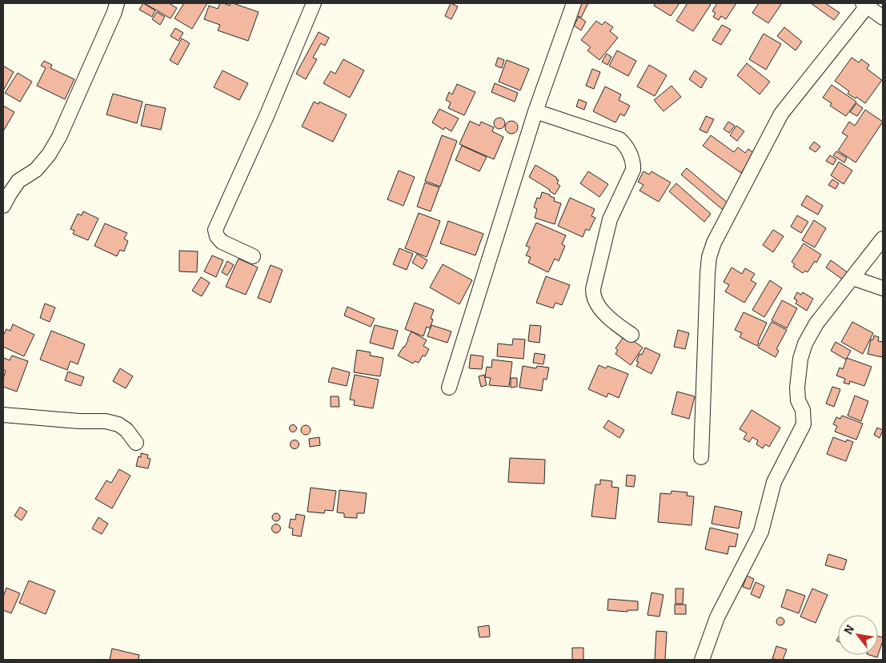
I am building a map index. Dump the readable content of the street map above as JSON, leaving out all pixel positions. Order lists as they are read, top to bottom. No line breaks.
{"north":"top left"}
